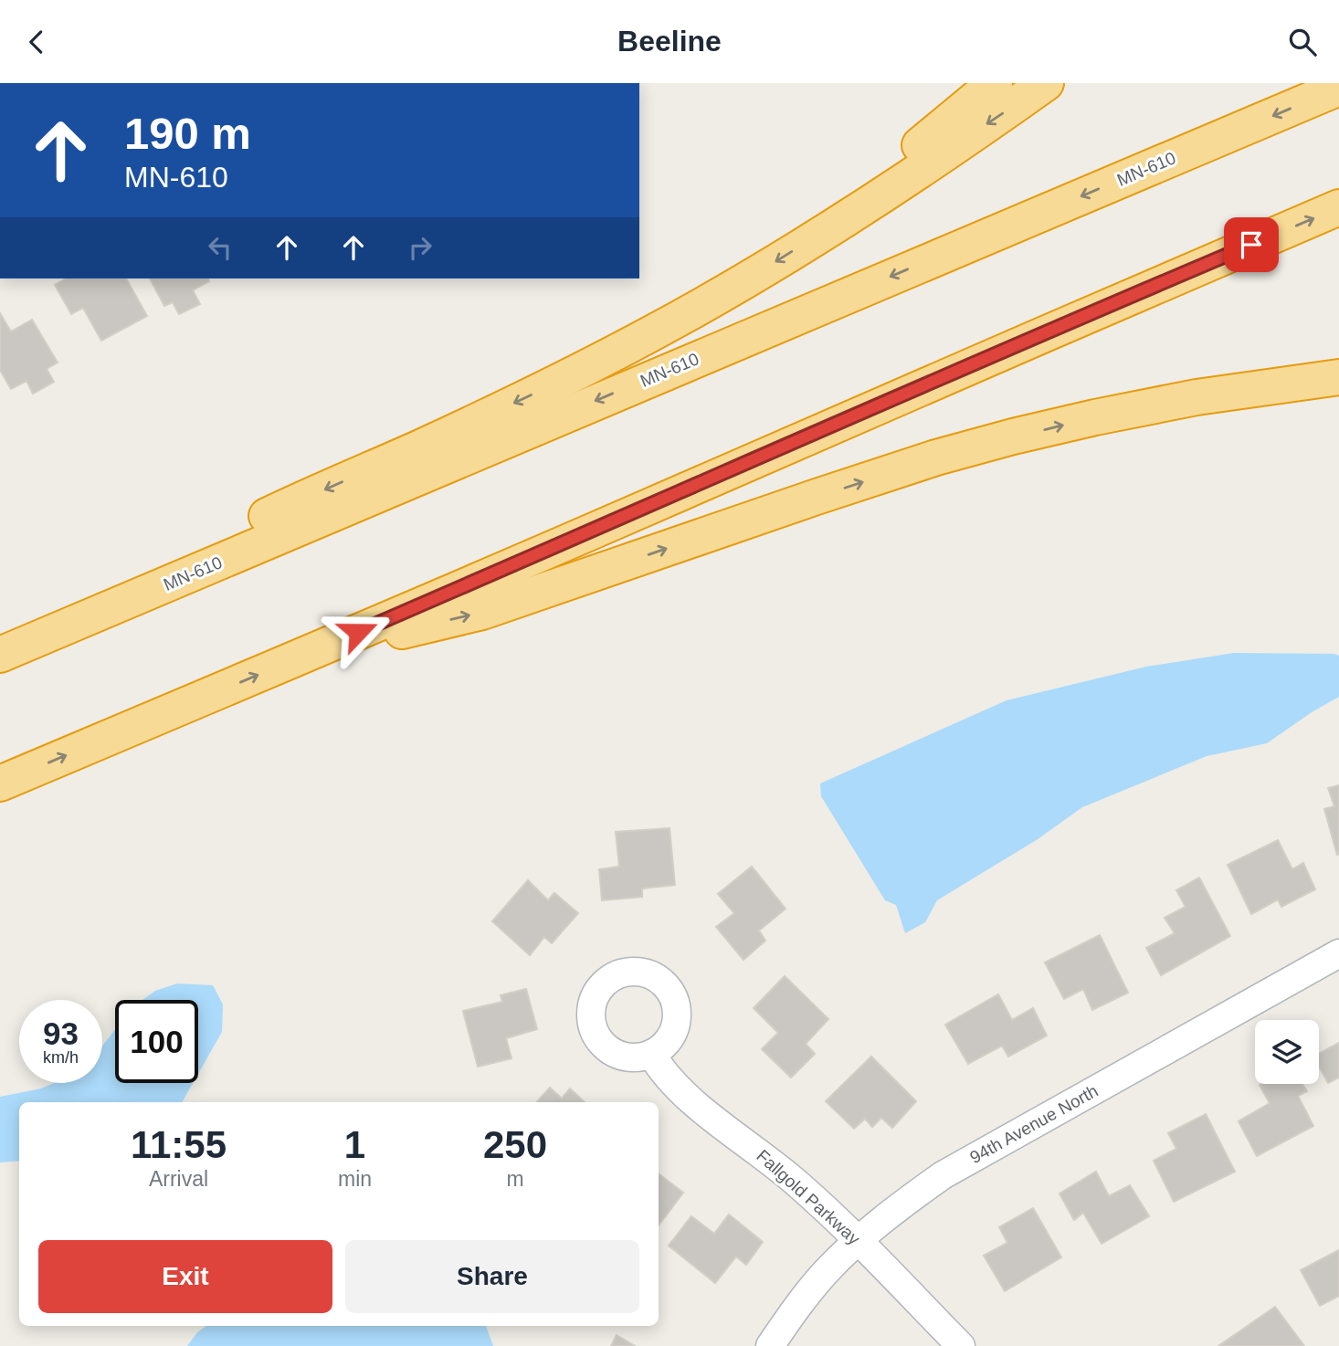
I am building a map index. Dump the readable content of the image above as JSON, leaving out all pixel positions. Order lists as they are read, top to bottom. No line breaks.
{"streets":{"highway":["MN-610"],"street":["94th Avenue North","Fallgold Parkway"]},"crossings":[["94th Avenue North","Fallgold Parkway"]],"page":{"header":"Beeline","turn":["190 m","MN-610"],"speed":"93 km/h","limit":"100","eta":["11:55","Arrival","1","min","250","m"],"buttons":["Exit","Share"]}}
